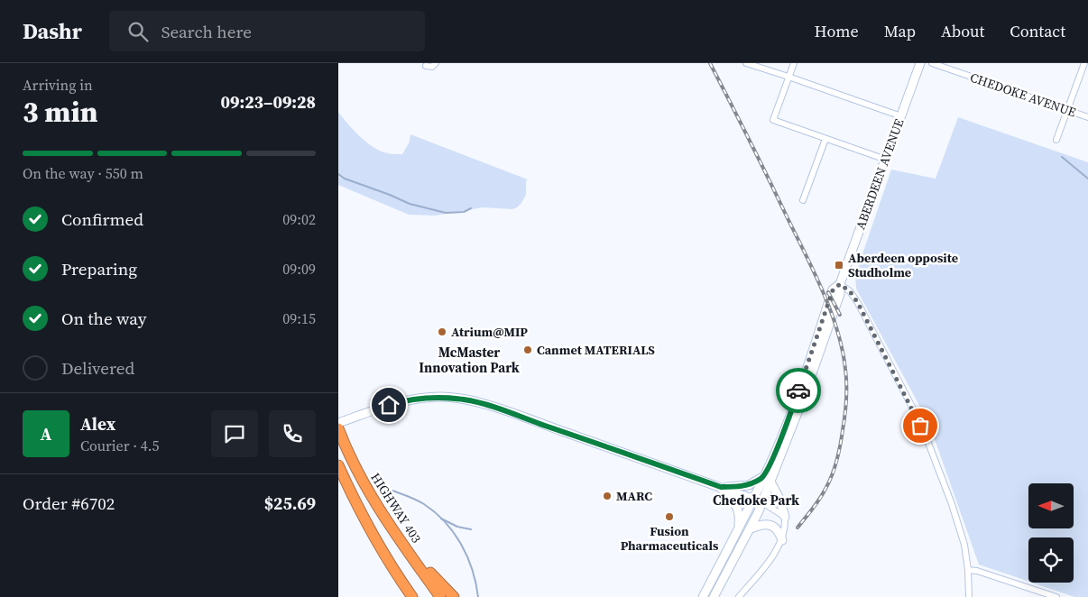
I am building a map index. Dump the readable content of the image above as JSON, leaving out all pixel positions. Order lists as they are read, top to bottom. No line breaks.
{"streets":{"highway":["HIGHWAY 403"],"main road":["ABERDEEN AVENUE"],"street":["CHEDOKE AVENUE"]},"districts":["McMaster Innovation Park","Chedoke Park"],"places":{"transit":["Aberdeen opposite Studholme"],"other":["Atrium@MIP","Canmet MATERIALS","MARC","Fusion Pharmaceuticals"]},"north":"left","page":{"header":"Dashr","search":"Search here","nav":["Home","Map","About","Contact"],"heading":["3 min","Arriving in","09:23–09:28"],"panel":["Alex","Courier · 4.5","Order #6702","$25.69"],"bar":"On the way · 550 m","list":[["Confirmed","09:02"],["Preparing","09:09"],["On the way","09:15"],"Delivered"],"round":"A"}}
